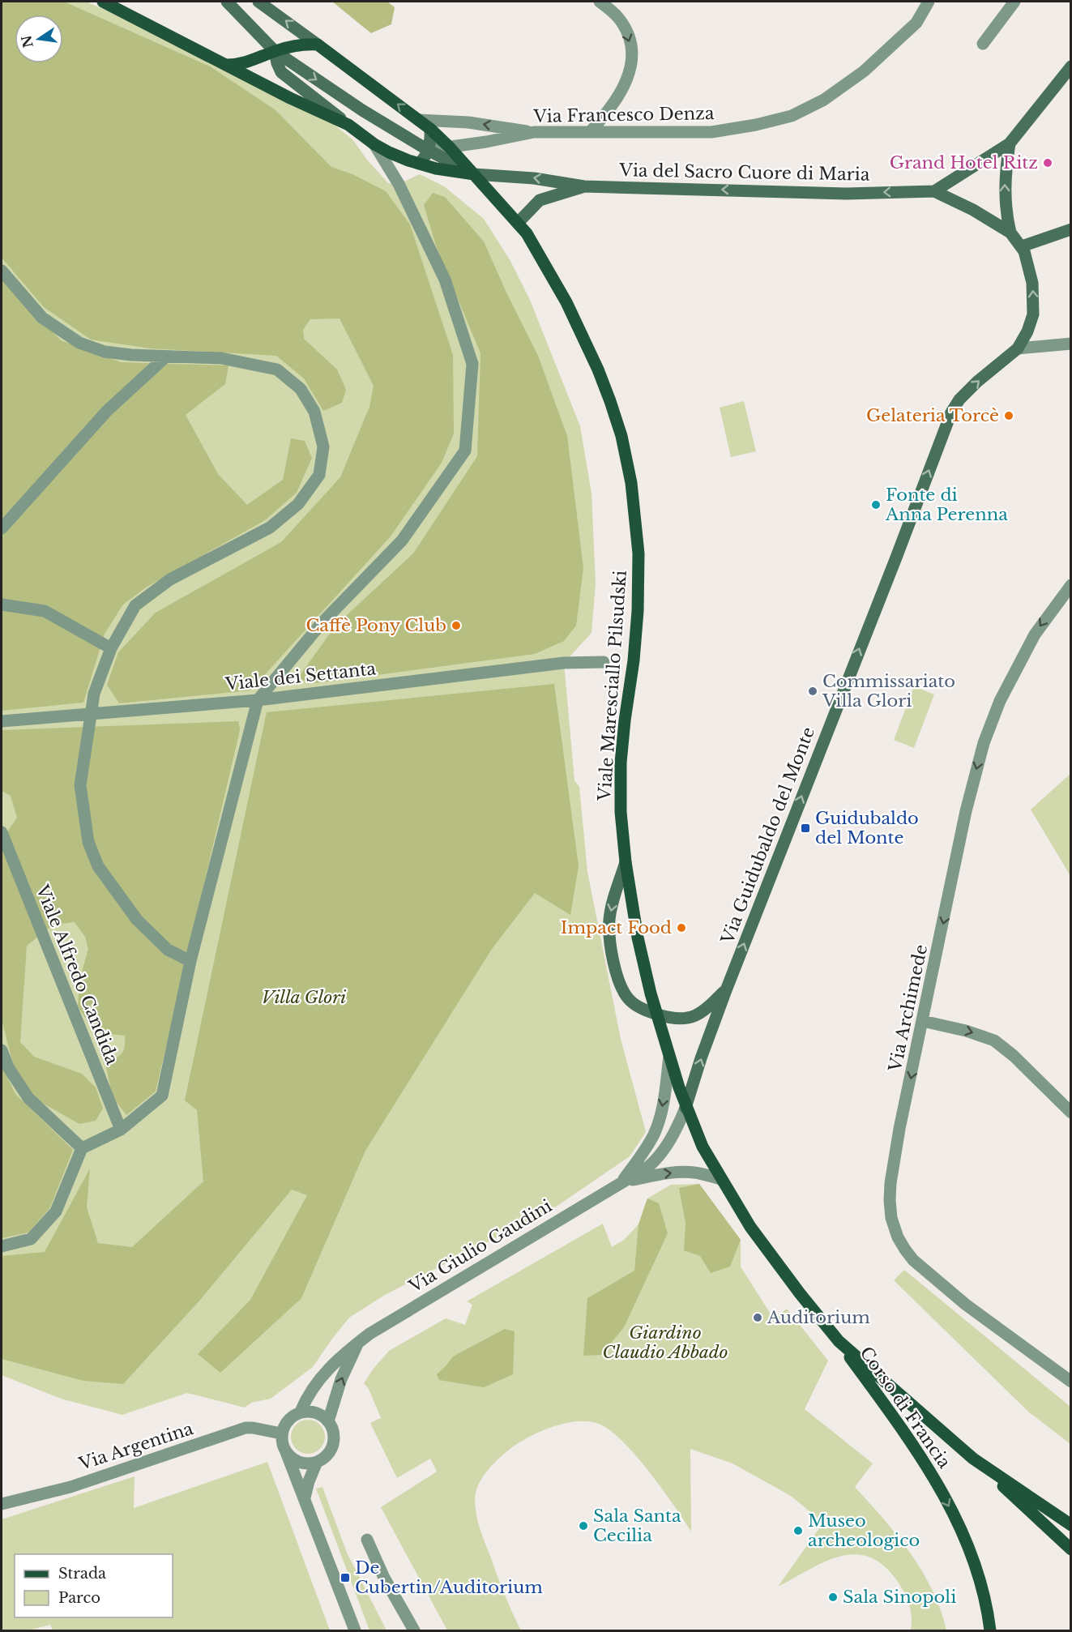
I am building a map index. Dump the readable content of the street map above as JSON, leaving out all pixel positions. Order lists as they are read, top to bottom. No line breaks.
{"streets":{"main road":["Viale Maresciallo Pilsudski","Corso di Francia"],"street":["Via Francesco Denza","Via del Sacro Cuore di Maria","Viale dei Settanta","Via Guidubaldo del Monte","Viale Alfredo Candida","Via Archimede","Via Giulio Gaudini","Via Argentina"]},"crossings":[["Via Francesco Denza","Viale Maresciallo Pilsudski"],["Via del Sacro Cuore di Maria","Viale Maresciallo Pilsudski"],["Viale Maresciallo Pilsudski","Via Guidubaldo del Monte"],["Viale Maresciallo Pilsudski","Via Giulio Gaudini"],["Viale Maresciallo Pilsudski","Corso di Francia"],["Via Guidubaldo del Monte","Via Giulio Gaudini"],["Via Giulio Gaudini","Via Argentina"]],"one_way":["Via del Sacro Cuore di Maria","Via Guidubaldo del Monte","Via Archimede"],"parks":["Villa Glori","Giardino Claudio Abbado"],"places":{"other":["Grand Hotel Ritz","Gelateria Torcè","Fonte di Anna Perenna","Caffè Pony Club","Commissariato Villa Glori","Impact Food","Auditorium","Sala Santa Cecilia","Museo archeologico","Sala Sinopoli"],"transit":["Guidubaldo del Monte","De Cubertin/Auditorium"]},"legend":["Strada","Parco"],"north":"left"}
